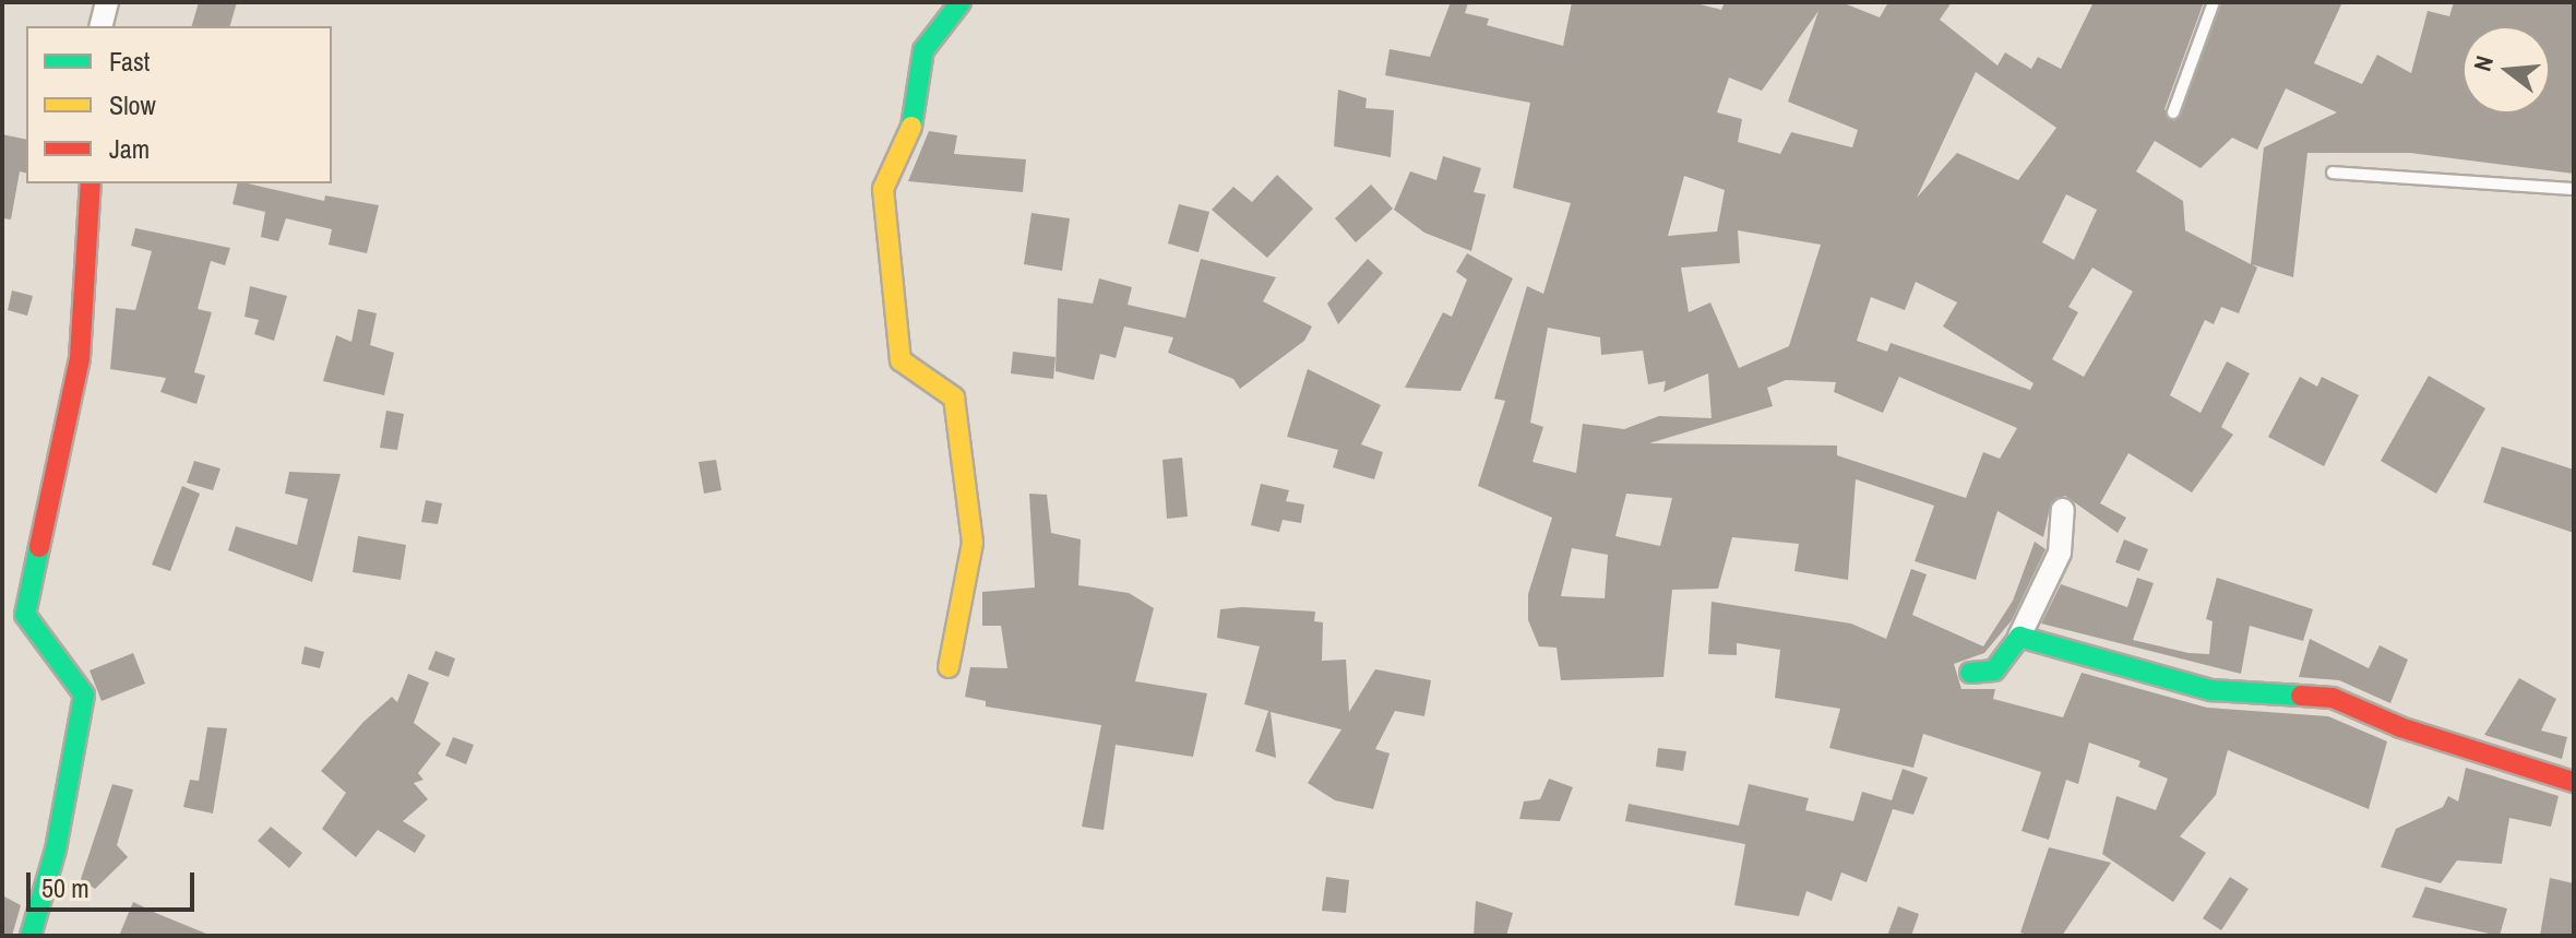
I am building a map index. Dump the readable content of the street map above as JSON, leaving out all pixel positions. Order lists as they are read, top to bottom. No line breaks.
{"legend":["Fast","Slow","Jam"],"scale_bar":"50 m","north":"left"}
